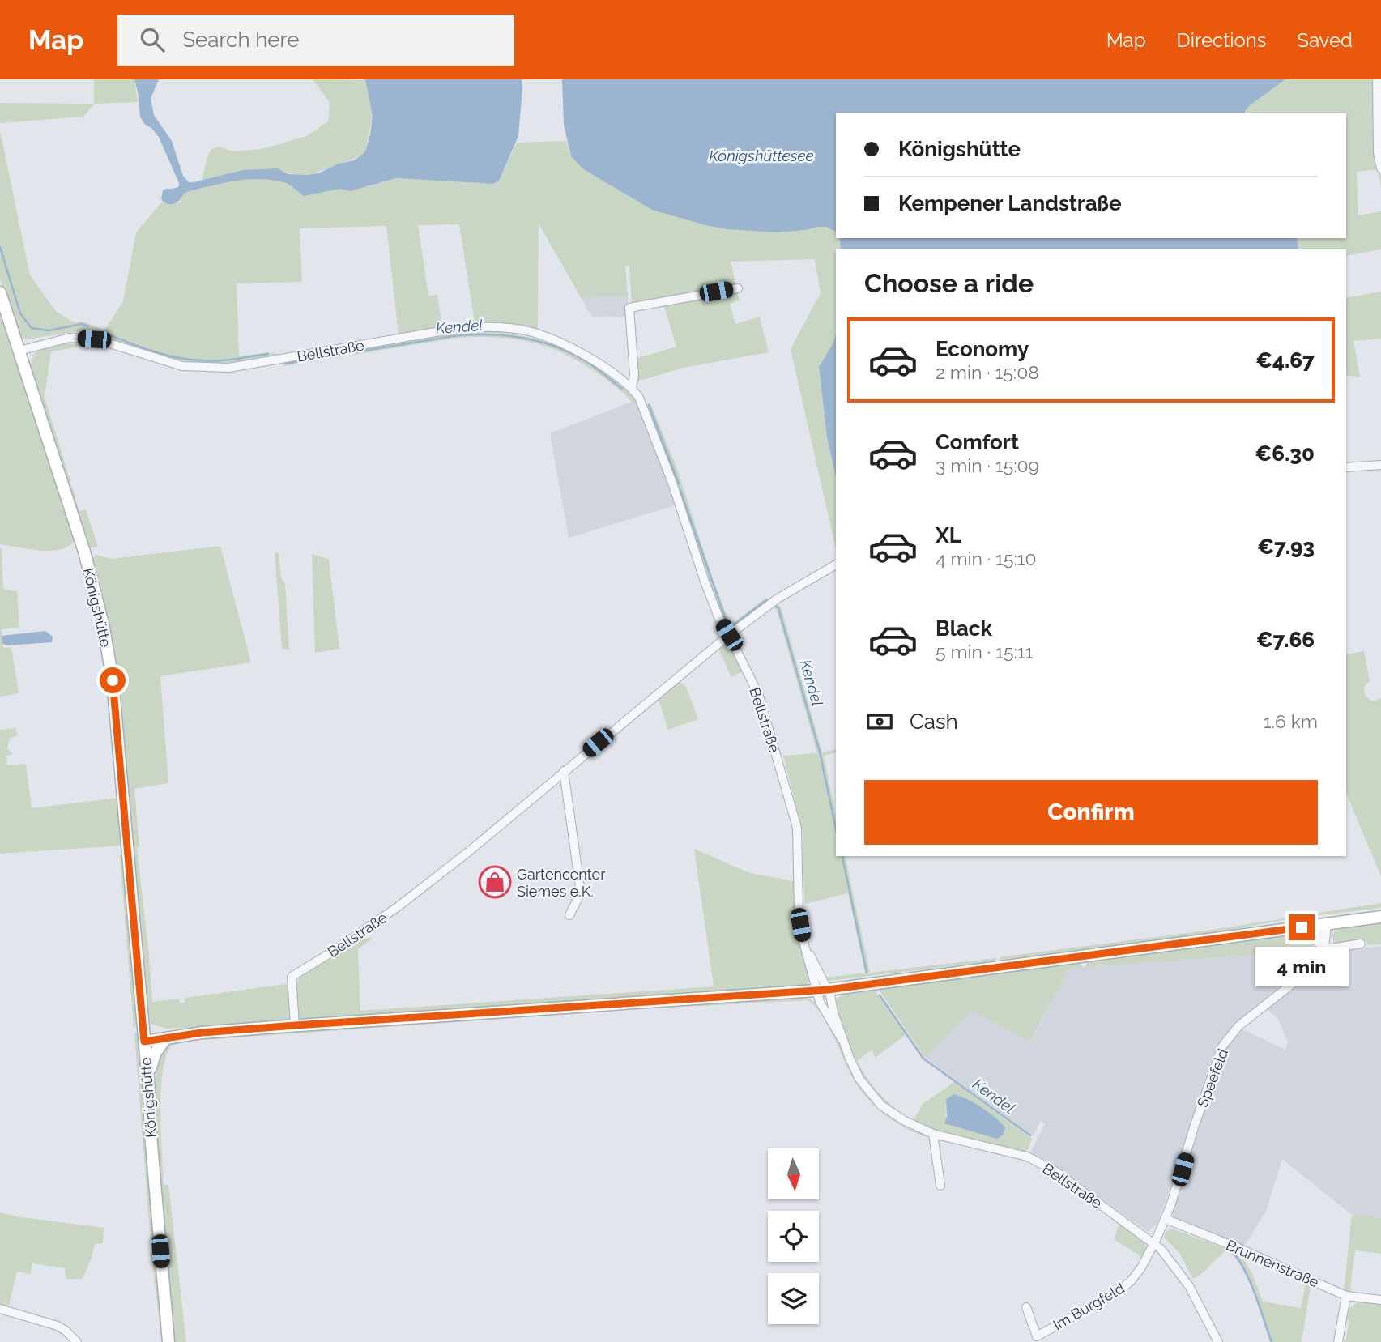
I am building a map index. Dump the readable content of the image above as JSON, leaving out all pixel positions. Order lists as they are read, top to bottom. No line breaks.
{"streets":{"street":["Bellstraße","Königshütte","Speefeld","Brunnenstraße","Im Burgfeld"]},"crossings":[["Bellstraße","Königshütte"],["Bellstraße","Speefeld"],["Bellstraße","Im Burgfeld"],["Speefeld","Brunnenstraße"],["Speefeld","Im Burgfeld"]],"water":["Königshüttesee","Kendel"],"places":{"shop":["Gartencenter Siemes e.K."]},"north":"bottom","page":{"header":"Map","search":"Search here","nav":["Map","Directions","Saved"],"banner":["Königshütte","Kempener Landstraße"],"heading":"Choose a ride","list":[{"name":"Economy","note":"2 min · 15:08","value":"€4.67"},{"name":"Comfort","note":"3 min · 15:09","value":"€6.30"},{"name":"XL","note":"4 min · 15:10","value":"€7.93"},{"name":"Black","note":"5 min · 15:11","value":"€7.66"}],"pay":["Cash","1.6 km"],"buttons":"Confirm","bubble":"4 min"}}
